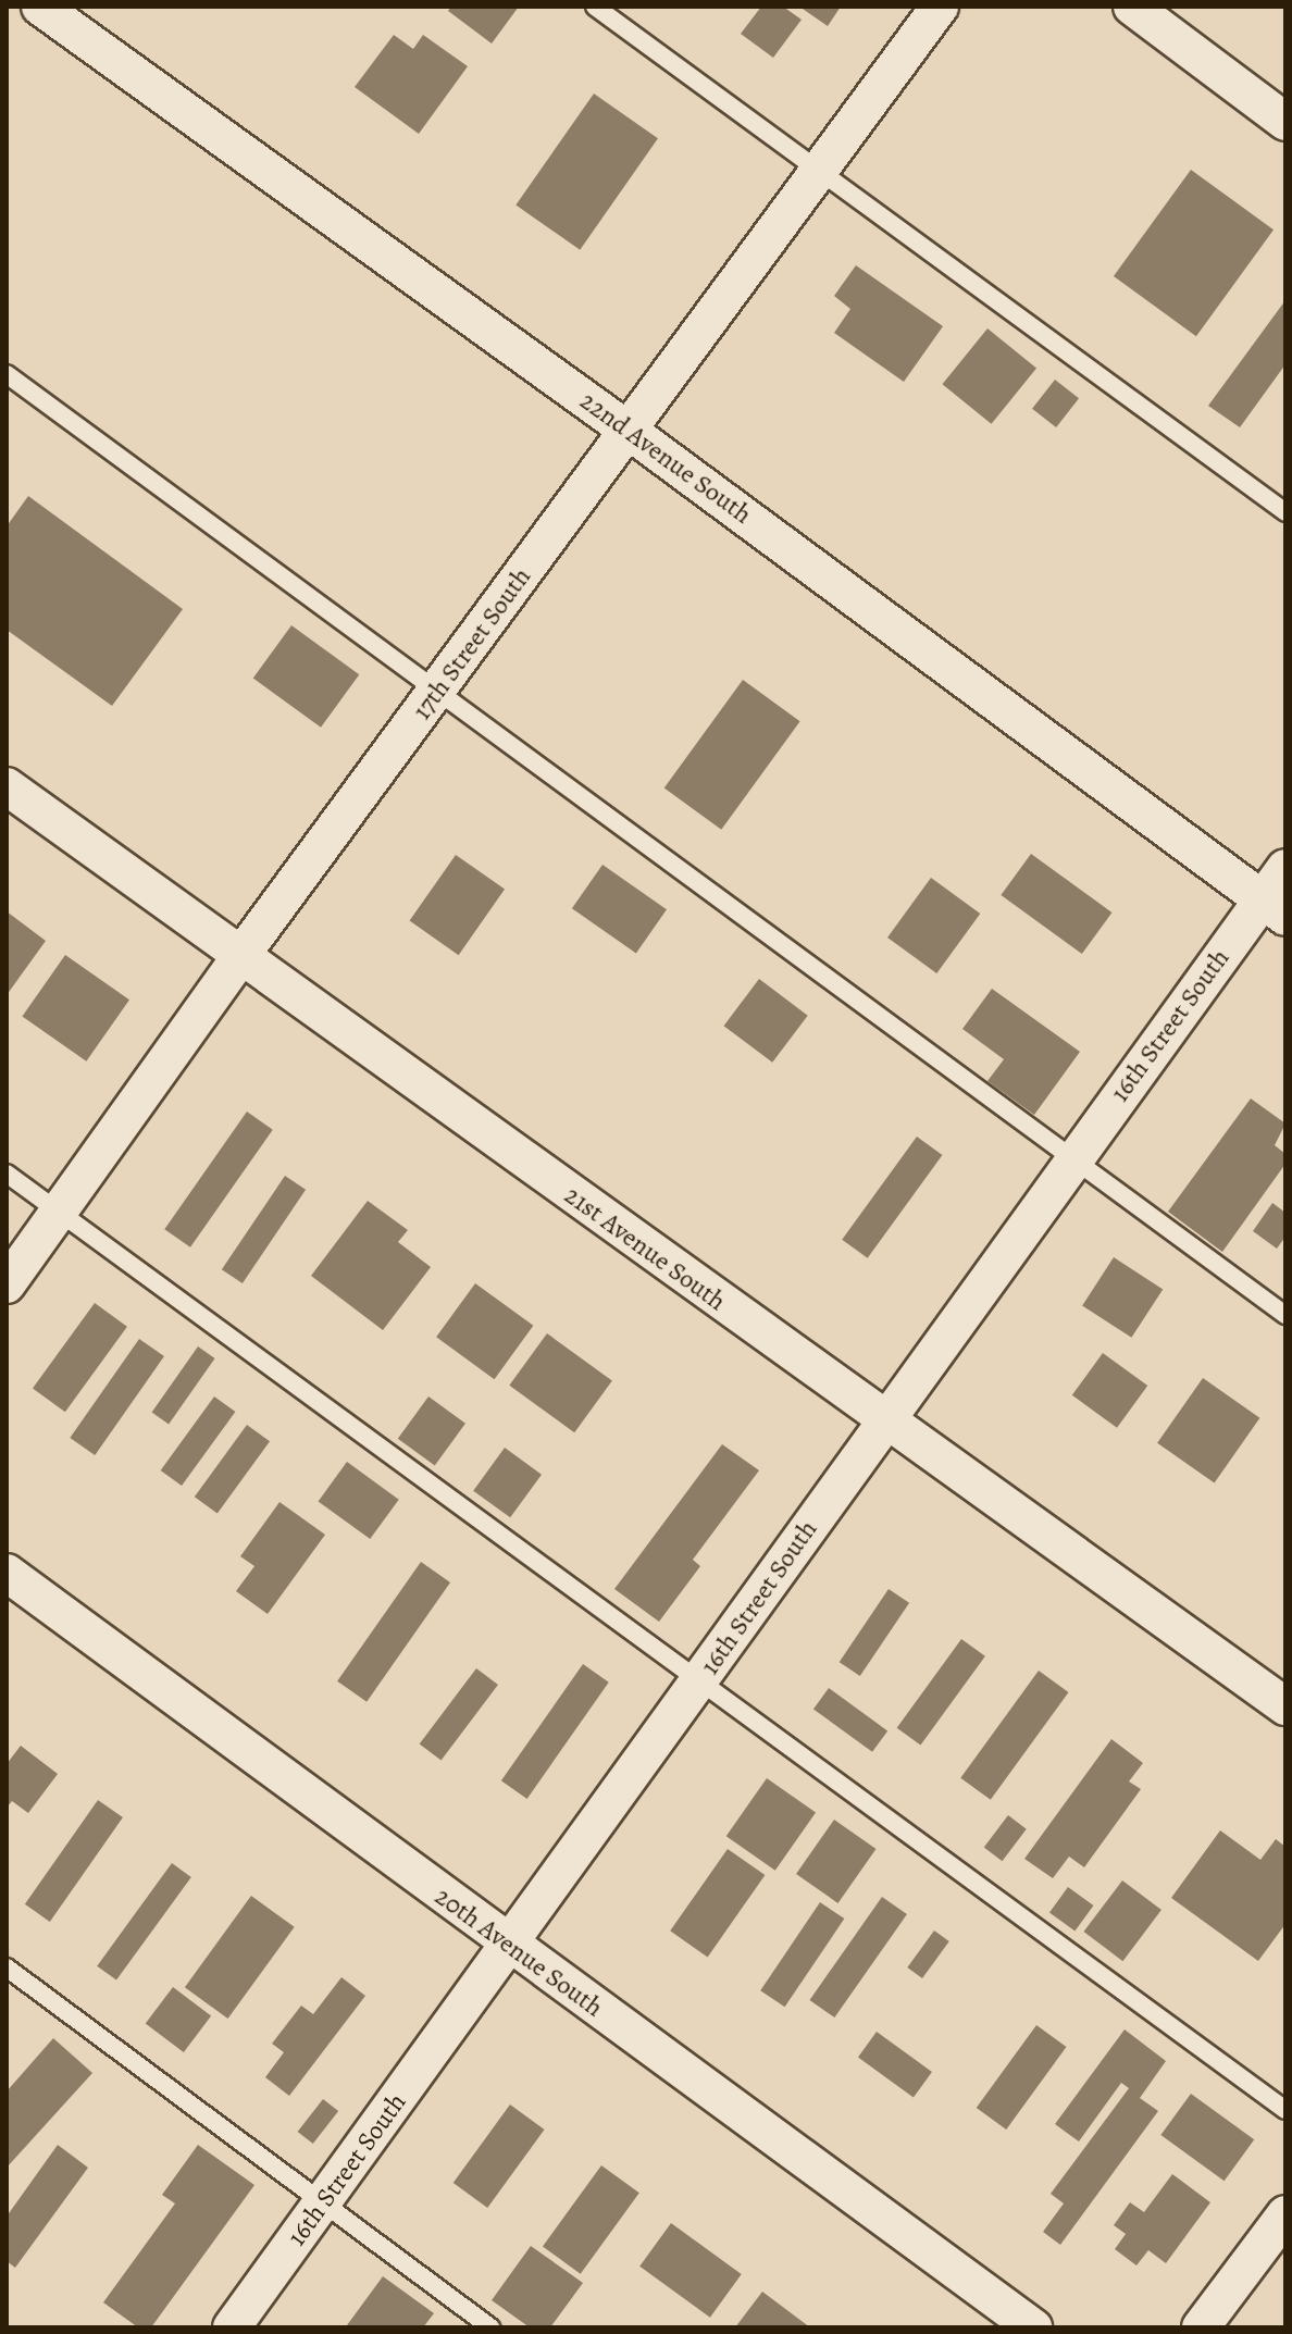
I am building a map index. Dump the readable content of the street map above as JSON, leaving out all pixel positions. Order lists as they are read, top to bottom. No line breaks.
{"streets":{"street":["22nd Avenue South","17th Street South","16th Street South","21st Avenue South","20th Avenue South"]},"crossings":[["22nd Avenue South","17th Street South"],["22nd Avenue South","16th Street South"],["17th Street South","21st Avenue South"],["16th Street South","21st Avenue South"],["16th Street South","20th Avenue South"]]}
